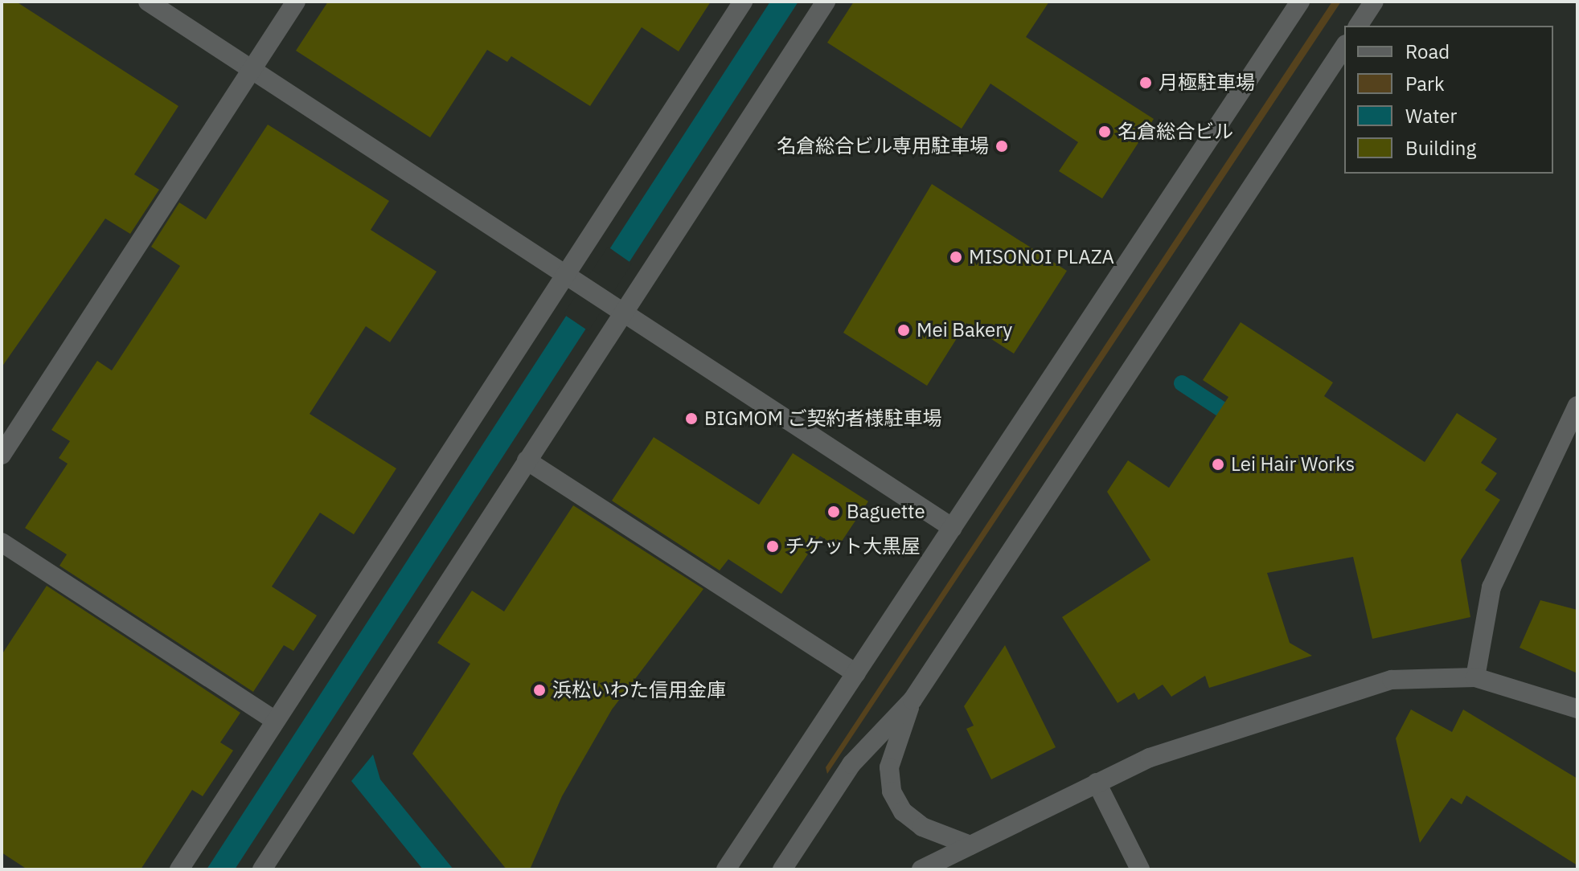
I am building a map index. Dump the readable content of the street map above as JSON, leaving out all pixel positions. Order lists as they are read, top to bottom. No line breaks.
{"places":["月極駐車場","名倉総合ビル","名倉総合ビル専用駐車場","MISONOI PLAZA","Mei Bakery","BIGMOM ご契約者様駐車場","Lei Hair Works","Baguette","チケット大黒屋","浜松いわた信用金庫"],"legend":["Road","Park","Water","Building"]}
